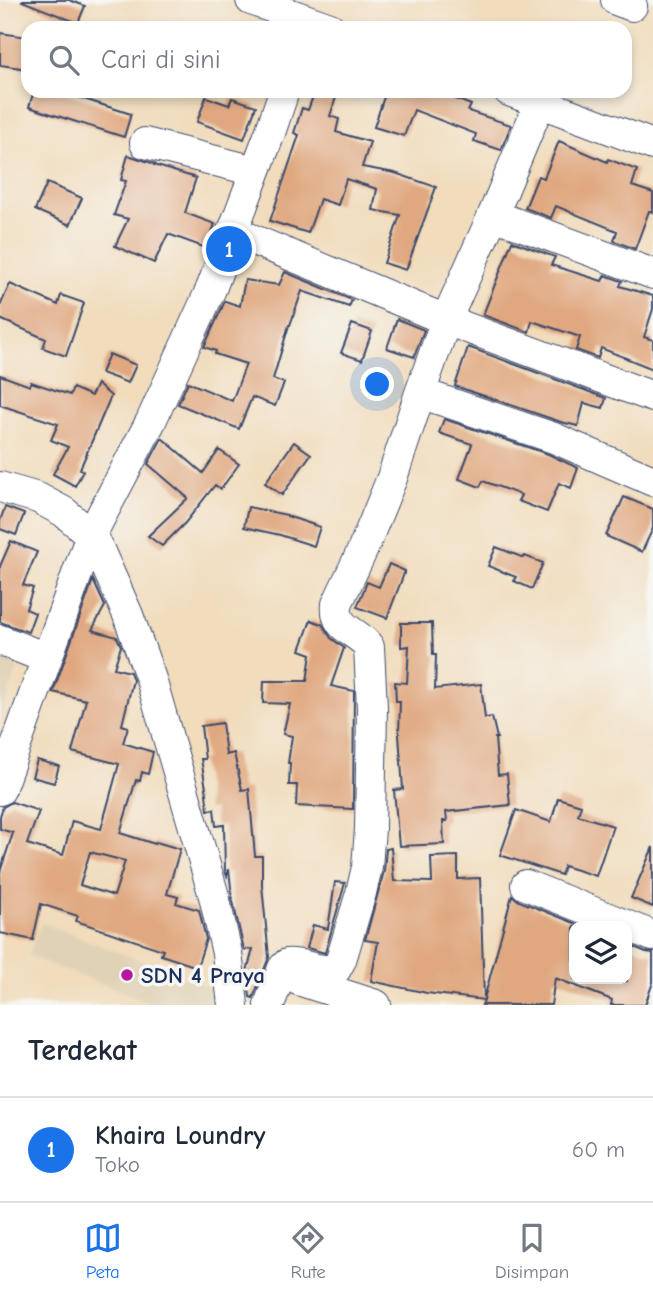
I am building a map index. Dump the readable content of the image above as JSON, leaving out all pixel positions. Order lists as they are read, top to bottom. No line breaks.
{"places":["SDN 4 Praya"],"page":{"search":"Cari di sini","pins":"1","heading":"Terdekat","list":[{"mark":"1","name":"Khaira Loundry","note":"Toko","value":"60 m"}],"nav":["Peta","Rute","Disimpan"]}}
